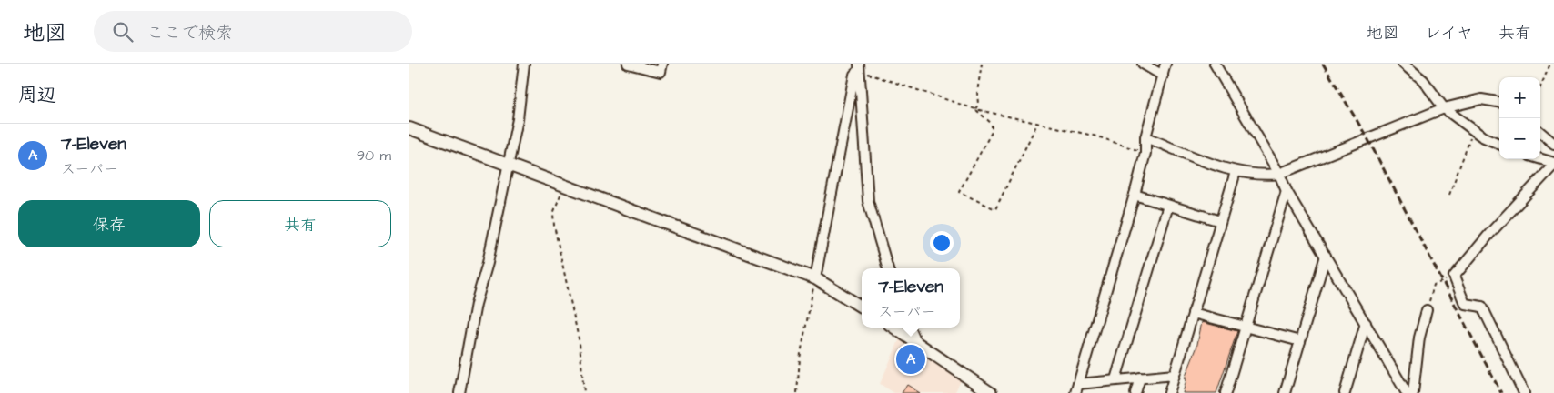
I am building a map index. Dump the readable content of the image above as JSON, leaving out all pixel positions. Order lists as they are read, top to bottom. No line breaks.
{"page":{"header":"地図","search":"ここで検索","nav":["地図","レイヤ","共有"],"heading":"周辺","map_buttons":["+","−"],"list":[{"mark":"A","name":"7-Eleven","note":"スーパー","value":"90 m"}],"buttons":["保存","共有"],"popup":["7-Eleven","スーパー"],"pins":"A"}}
